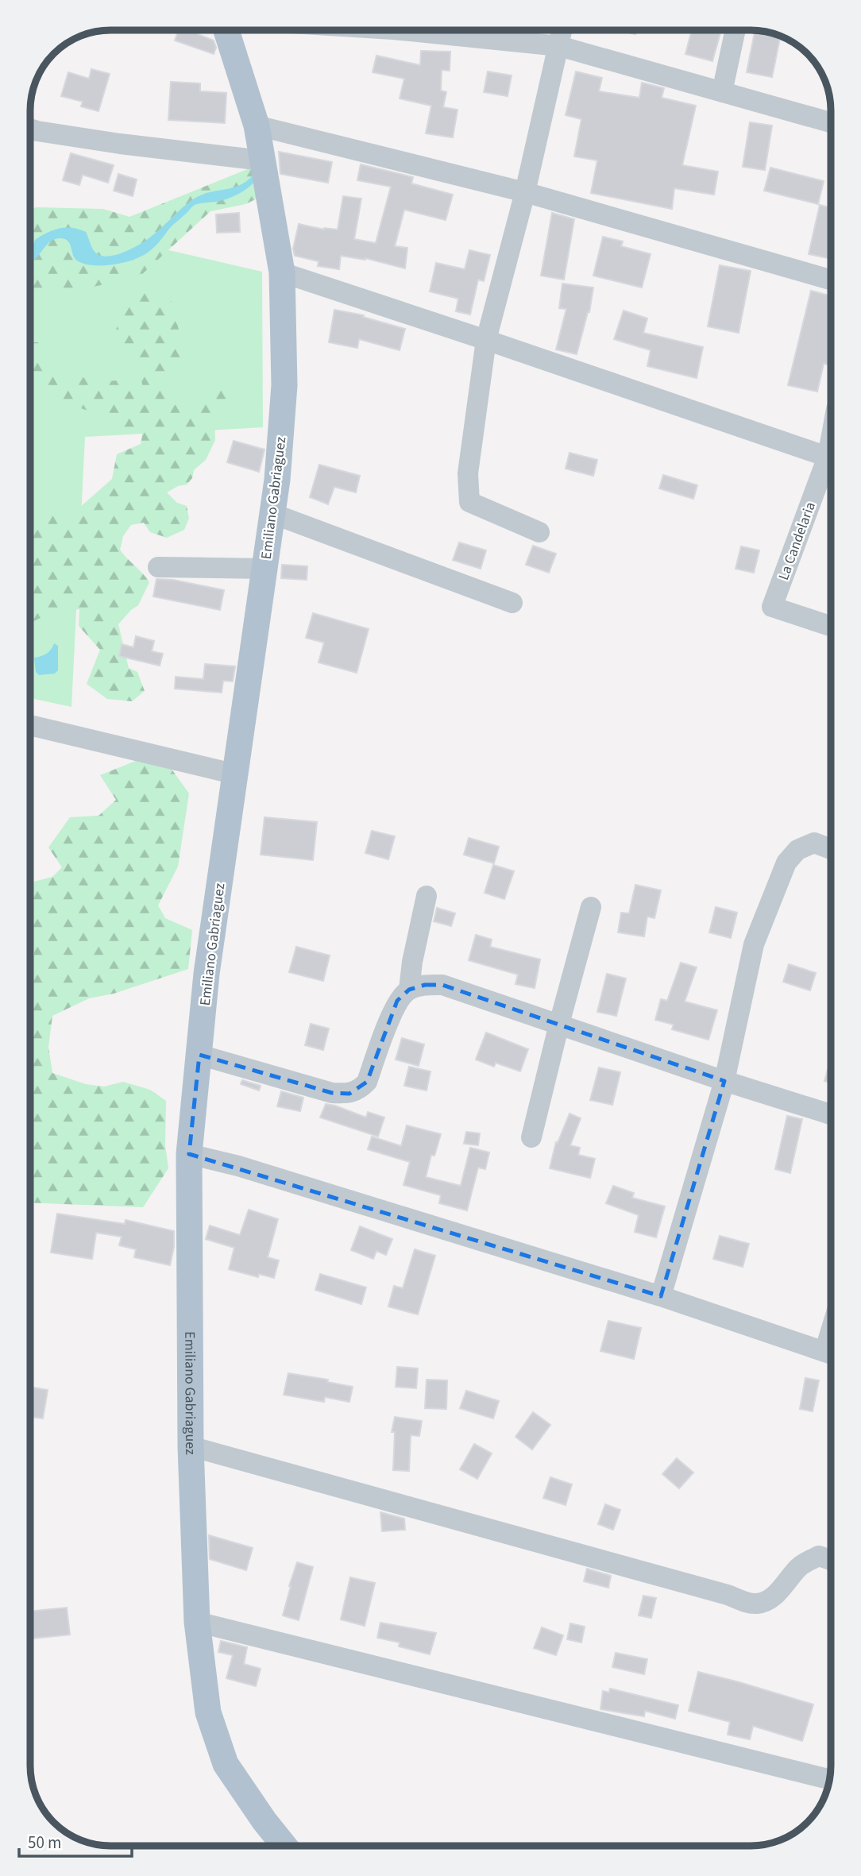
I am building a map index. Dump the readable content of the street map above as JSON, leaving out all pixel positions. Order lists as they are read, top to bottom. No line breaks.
{"streets":{"main road":["Emiliano Gabriaguez"],"street":["La Candelaria"]},"scale_bar":"50 m"}
